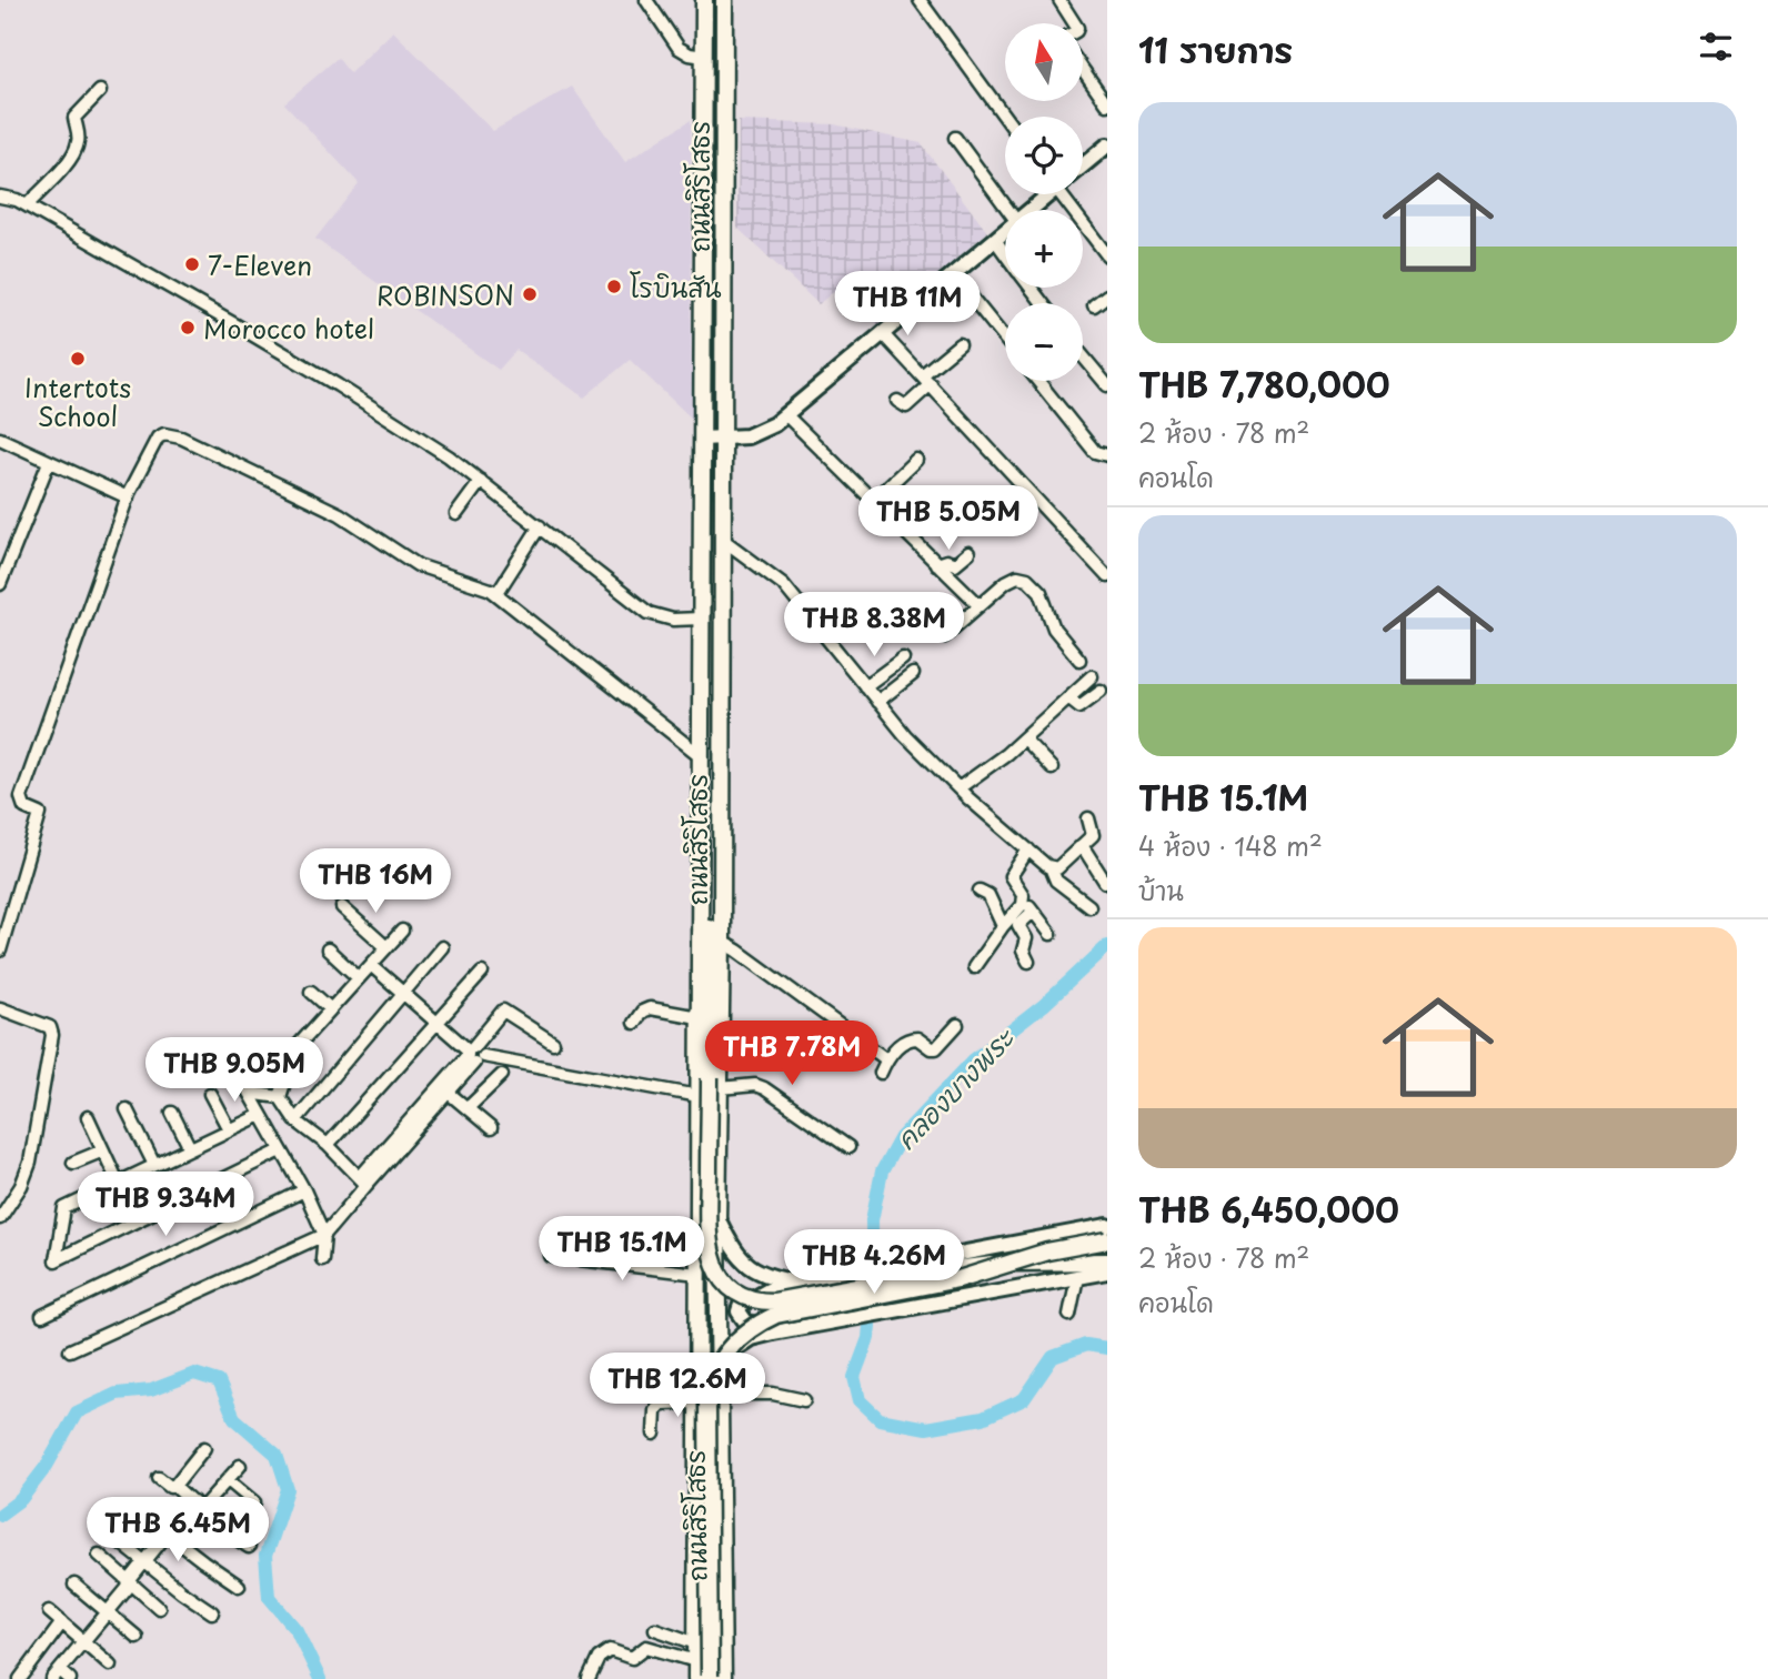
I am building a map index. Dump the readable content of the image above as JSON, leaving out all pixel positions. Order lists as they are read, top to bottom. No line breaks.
{"streets":{"highway":["ถนนสิริโสธร"]},"water":["คลองบางพระ"],"places":["7-Eleven","โรบินสัน","ROBINSON","Morocco hotel","Intertots School"],"north":"top","page":{"heading":"11 รายการ","map_buttons":["+","−"],"list":[{"name":"THB 7,780,000","note":"2 ห้อง · 78 m² · คอนโด"},{"name":"THB 15.1M","note":"4 ห้อง · 148 m² · บ้าน"},{"name":"THB 6,450,000","note":"2 ห้อง · 78 m² · คอนโด"}],"price":["THB 11M","THB 5.05M","THB 8.38M","THB 16M","THB 7.78M","THB 9.05M","THB 9.34M","THB 15.1M","THB 4.26M","THB 12.6M","THB 6.45M"]}}
